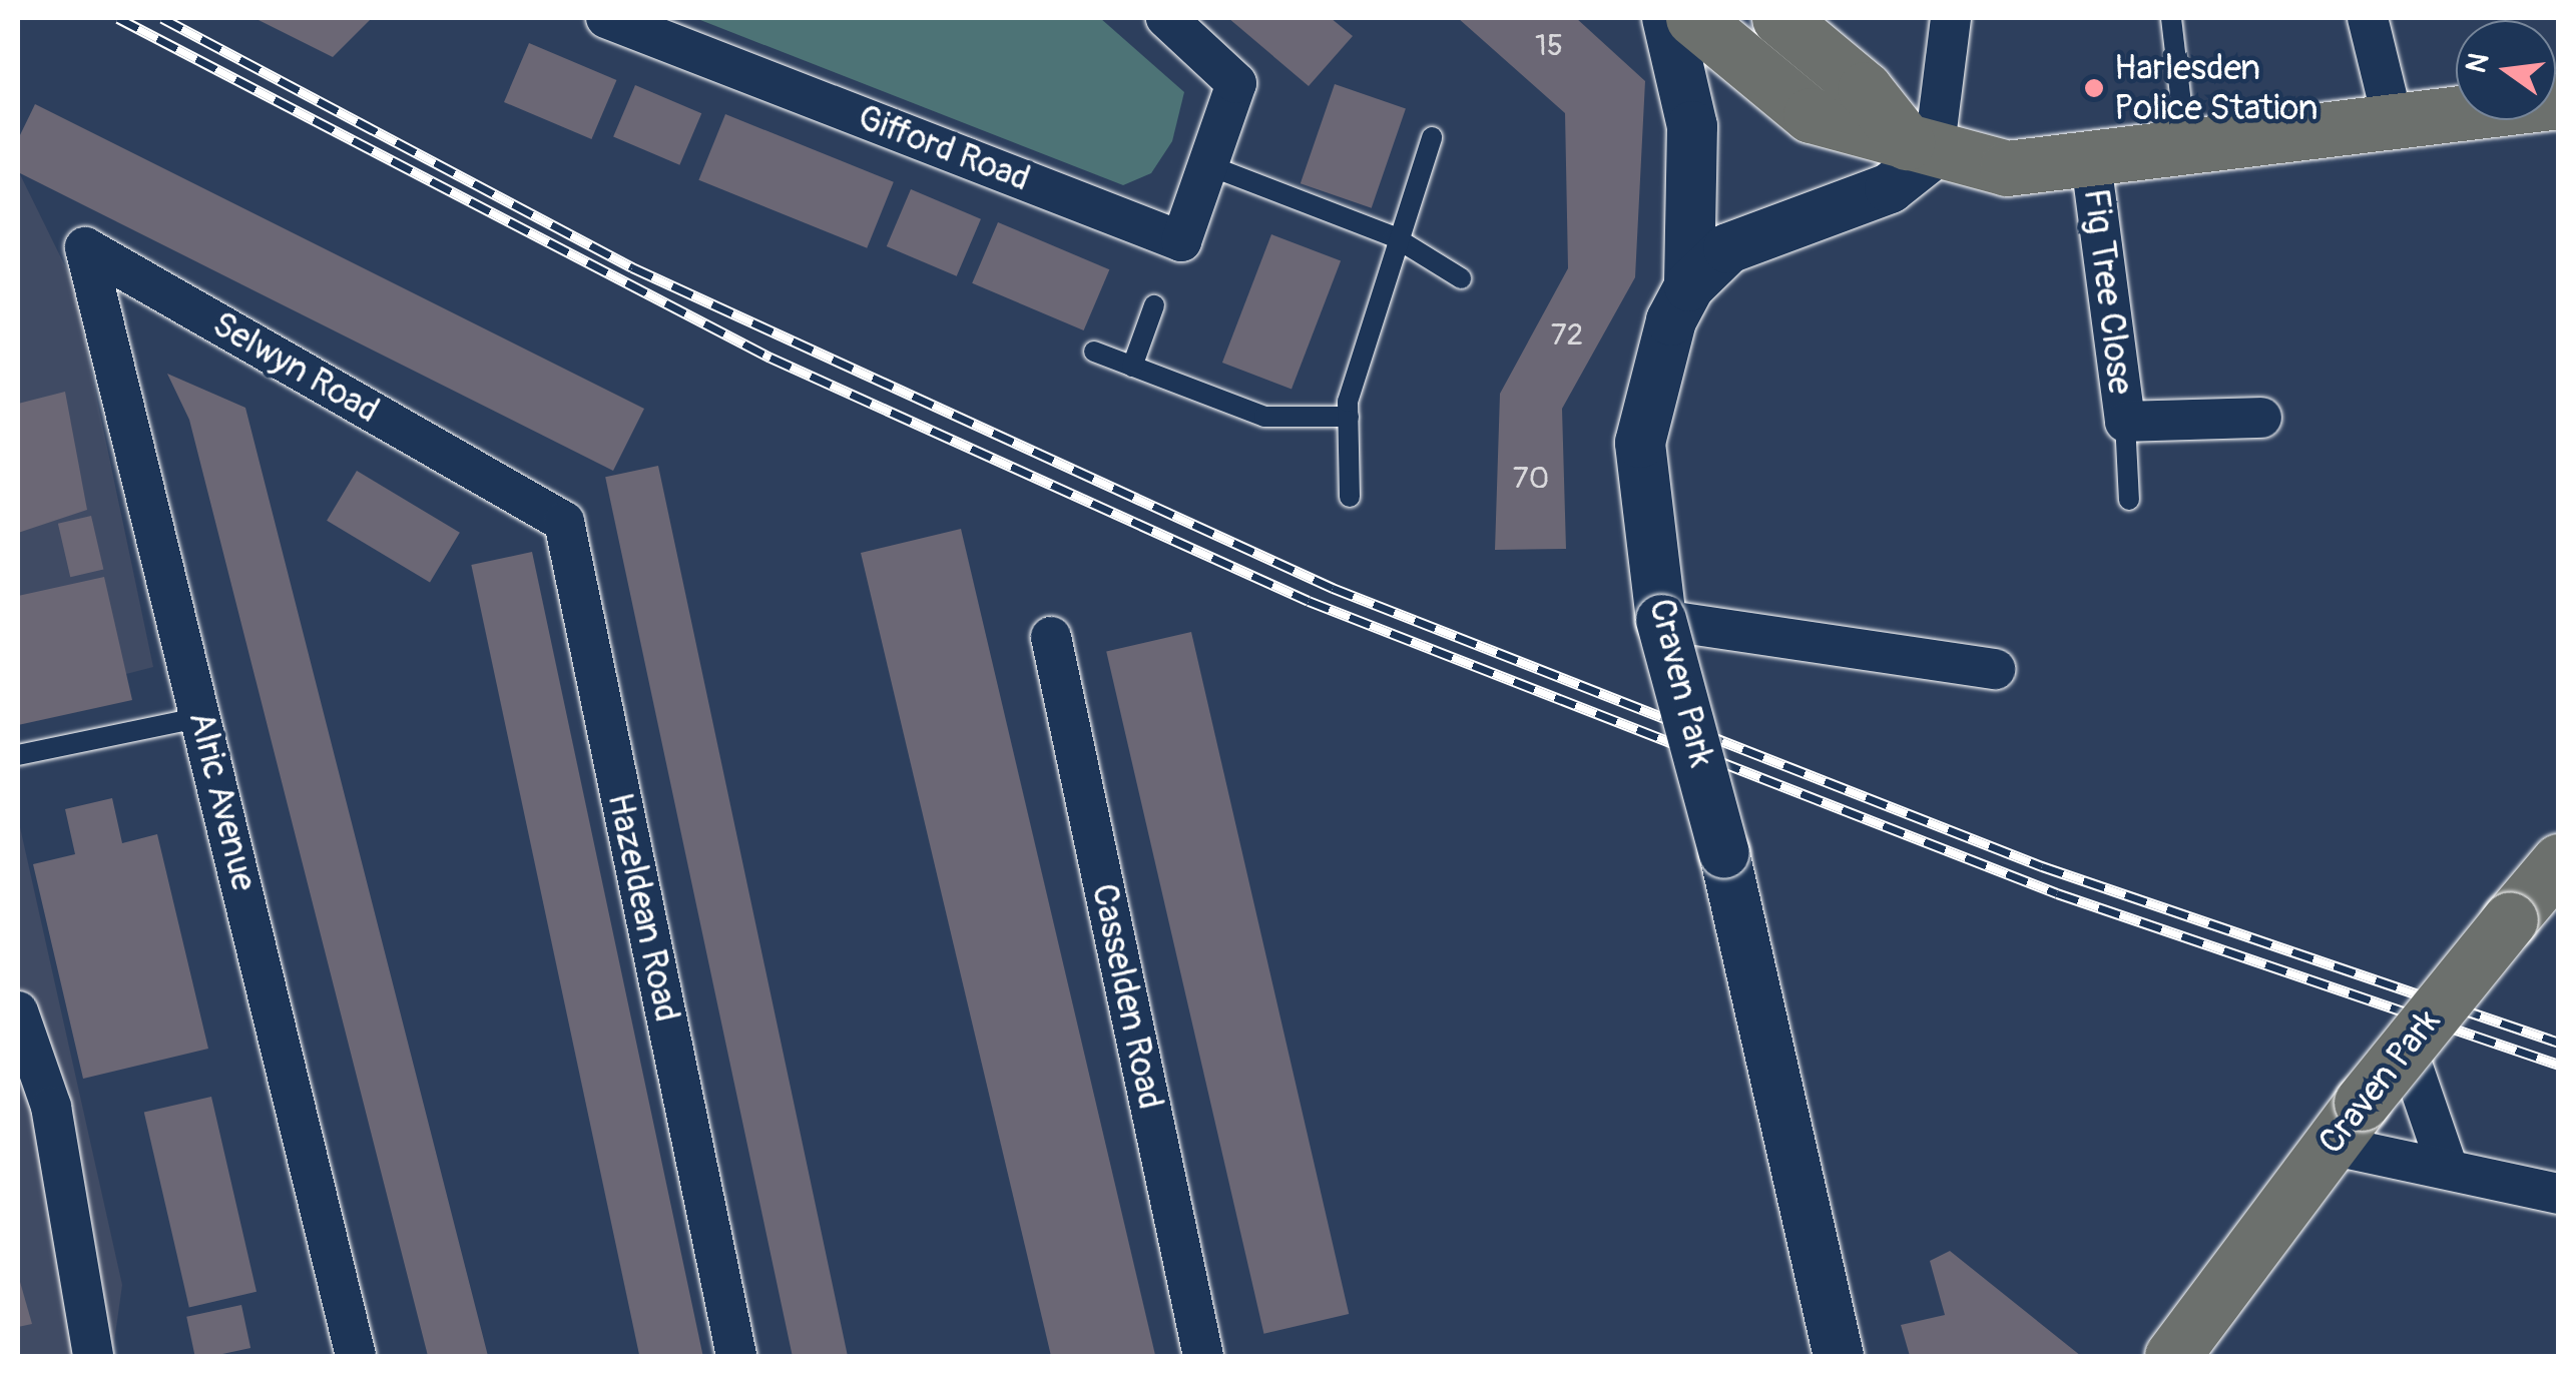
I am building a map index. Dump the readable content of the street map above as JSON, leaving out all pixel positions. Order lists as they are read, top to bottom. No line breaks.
{"streets":{"main road":["Craven Park"],"street":["Gifford Road","Fig Tree Close","Selwyn Road","Alric Avenue","Hazeldean Road","Casselden Road"]},"crossings":[["Selwyn Road","Alric Avenue"],["Selwyn Road","Hazeldean Road"]],"places":["Harlesden Police Station"],"house_numbers":["15","72","70"],"north":"left"}
